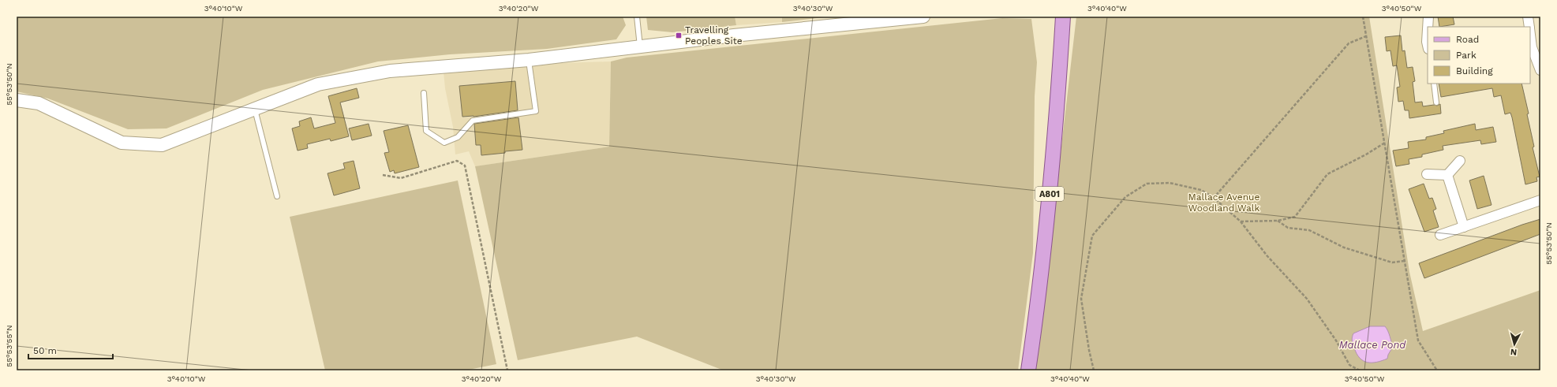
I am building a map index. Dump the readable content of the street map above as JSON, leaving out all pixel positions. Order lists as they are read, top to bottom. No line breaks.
{"streets":{"main road":["A801"]},"water":["Mallace Pond"],"parks":["Mallace Avenue Woodland Walk"],"places":{"transit":["Travelling Peoples Site"]},"legend":["Road","Park","Building"],"scale_bar":"50 m","north":"bottom","coordinates":["3°40'10\"W","3°40'20\"W","3°40'30\"W","3°40'40\"W","3°40'50\"W","55°53'50\"N","55°53'55\"N"]}
